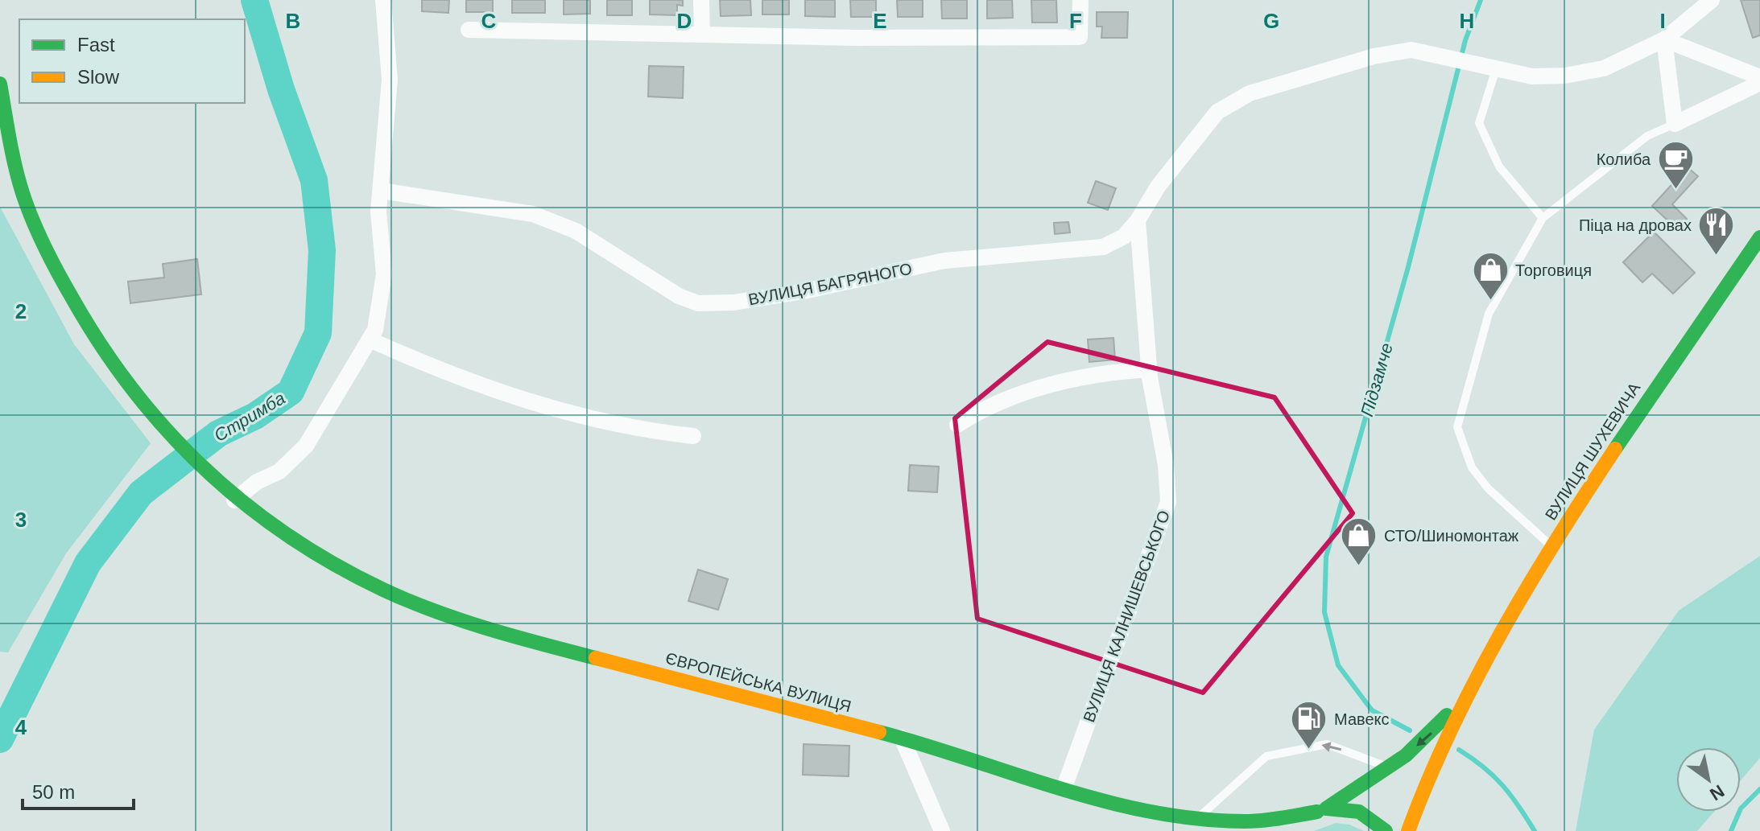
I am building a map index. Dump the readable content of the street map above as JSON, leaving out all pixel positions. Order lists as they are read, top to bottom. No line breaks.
{"streets":{"main road":["ВУЛИЦЯ ШУХЕВИЧА","ЄВРОПЕЙСЬКА ВУЛИЦЯ"],"street":["ВУЛИЦЯ БАГРЯНОГО","ВУЛИЦЯ КАЛНИШЕВСЬКОГО"]},"crossings":[["ВУЛИЦЯ БАГРЯНОГО","ВУЛИЦЯ КАЛНИШЕВСЬКОГО"],["ВУЛИЦЯ ШУХЕВИЧА","ЄВРОПЕЙСЬКА ВУЛИЦЯ"],["ВУЛИЦЯ КАЛНИШЕВСЬКОГО","ЄВРОПЕЙСЬКА ВУЛИЦЯ"]],"water":["Підзамче","Стримба"],"places":{"cafe":["Колиба"],"restaurant":["Піца на дровах"],"shop":["Торговиця","СТО/Шиномонтаж"],"fuel station":["Мавекс"]},"legend":["Fast","Slow"],"scale_bar":"50 m","north":"bottom right","grid":{"columns":["B","C","D","E","F","G","H","I"],"rows":["2","3","4"]}}
